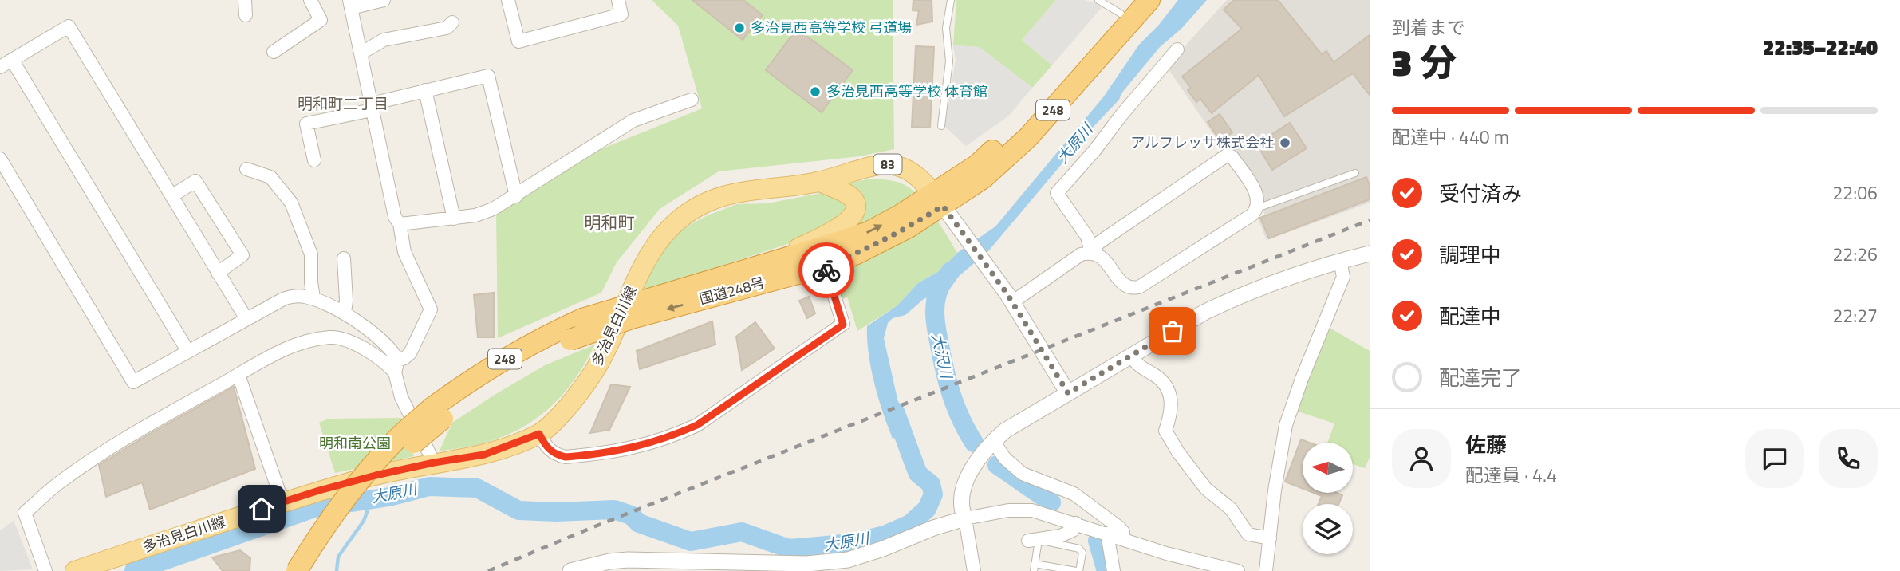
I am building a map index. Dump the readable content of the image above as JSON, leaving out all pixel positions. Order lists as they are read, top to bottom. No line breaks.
{"streets":{"highway":["248","国道248号"],"main road":["83","多治見白川線"]},"crossings":[["国道248号","多治見白川線"]],"districts":["明和町二丁目","明和町"],"water":["大原川","大沢川"],"parks":["明和南公園"],"places":["多治見西高等学校 弓道場","多治見西高等学校 体育館","アルフレッサ株式会社"],"north":"left","page":{"heading":["3 分","到着まで","22:35–22:40"],"panel":["佐藤","配達員 · 4.4"],"bar":"配達中 · 440 m","list":[["受付済み","22:06"],["調理中","22:26"],["配達中","22:27"],"配達完了"]}}
